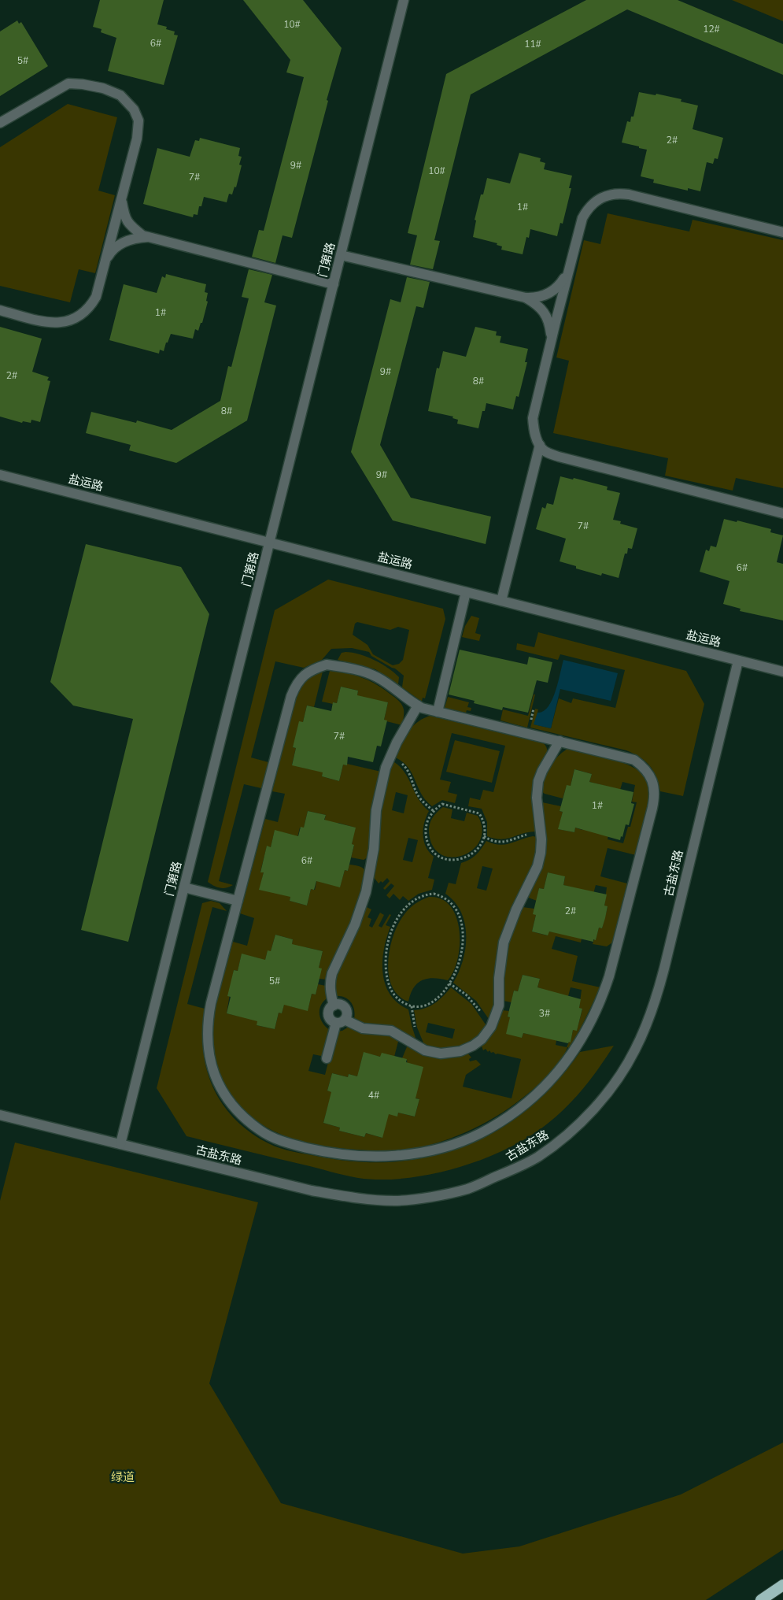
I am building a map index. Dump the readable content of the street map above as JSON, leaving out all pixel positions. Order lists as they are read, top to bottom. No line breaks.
{"streets":{"street":["门第路","盐运路","古盐东路"]},"crossings":[["门第路","盐运路"],["门第路","古盐东路"],["盐运路","古盐东路"]],"parks":["绿道"],"house_numbers":["10#","12#","6#","11#","5#","2#","9#","10#","7#","1#","1#","9#","2#","8#","8#","9#","7#","6#","7#","1#","6#","2#","5#","3#","4#"]}
